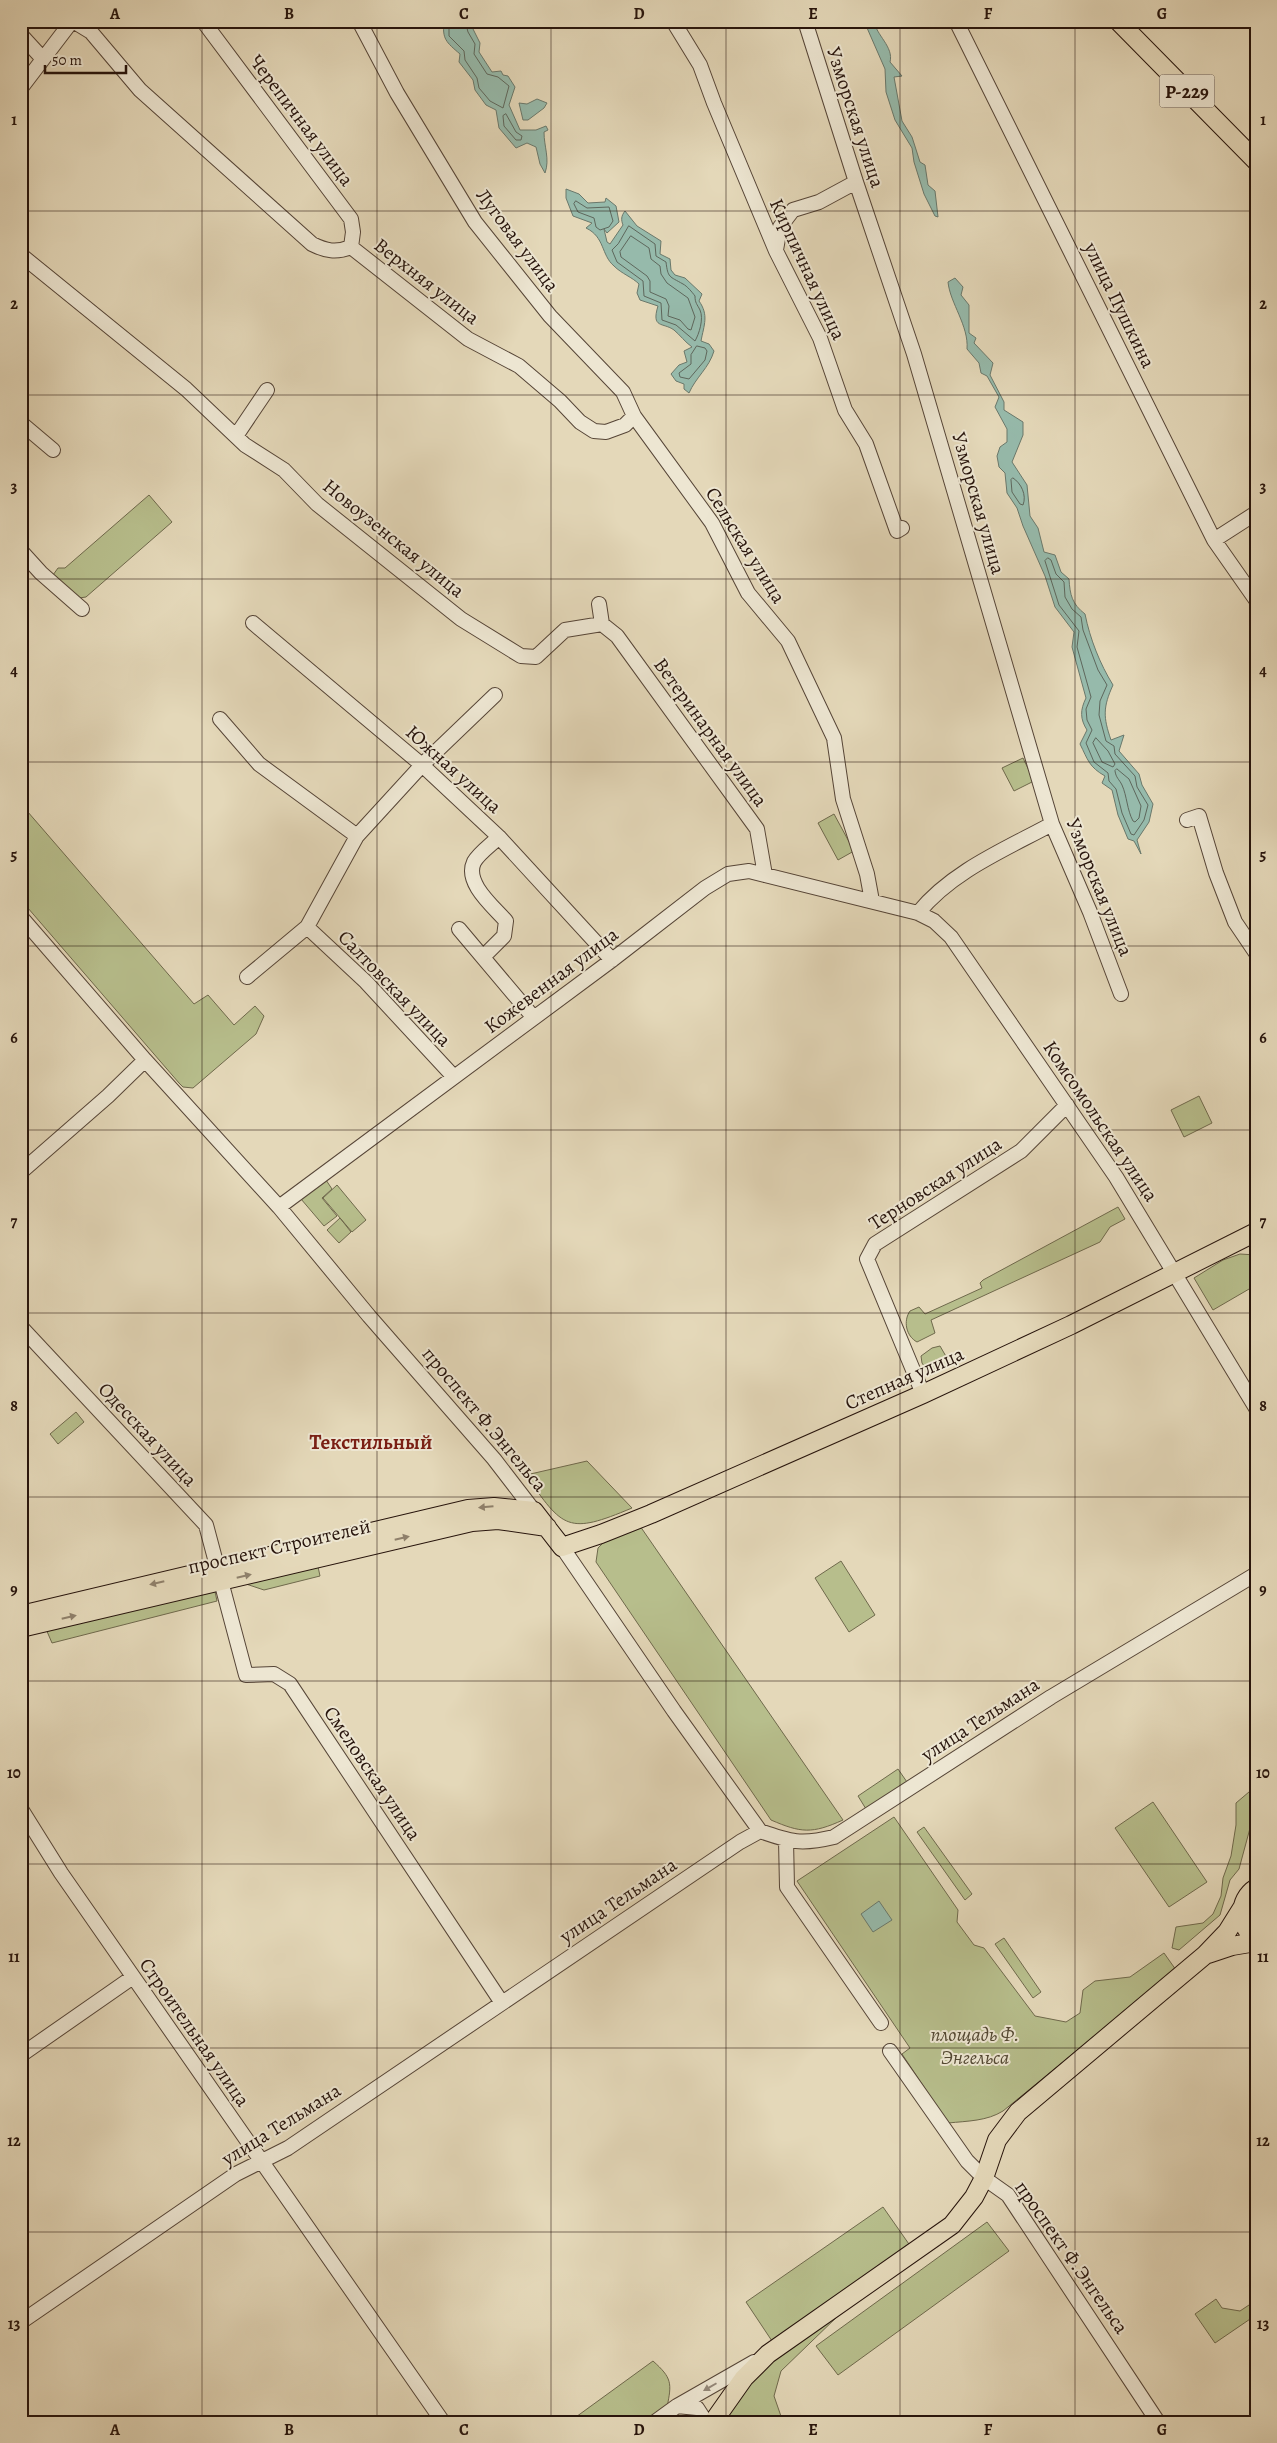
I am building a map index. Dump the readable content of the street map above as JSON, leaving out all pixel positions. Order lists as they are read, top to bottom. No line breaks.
{"streets":{"main road":["Р-229","Степная улица","проспект Ф.Энгельса","проспект Строителей"],"street":["Узморская улица","Черепичная улица","Луговая улица","Кирпичная улица","Верхняя улица","улица Пушкина","Новоузенская улица","Сельская улица","Ветеринарная улица","Южная улица","Кожевенная улица","Салтовская улица","Комсомольская улица","Терновская улица","Одесская улица","улица Тельмана","Смеловская улица","Строительная улица"]},"crossings":[["Черепичная улица","Верхняя улица"],["Луговая улица","Верхняя улица"],["Луговая улица","Сельская улица"],["Новоузенская улица","Ветеринарная улица"],["Сельская улица","Кожевенная улица"],["Сельская улица","Комсомольская улица"],["Ветеринарная улица","Кожевенная улица"],["Южная улица","Кожевенная улица"],["Кожевенная улица","Салтовская улица"],["Кожевенная улица","Комсомольская улица"],["Кожевенная улица","проспект Ф.Энгельса"],["Комсомольская улица","Терновская улица"],["Комсомольская улица","Степная улица"],["Терновская улица","Степная улица"],["Степная улица","проспект Ф.Энгельса"],["проспект Ф.Энгельса","проспект Строителей"],["проспект Ф.Энгельса","улица Тельмана"],["Одесская улица","проспект Строителей"],["Одесская улица","Смеловская улица"],["проспект Строителей","Смеловская улица"],["улица Тельмана","Смеловская улица"],["улица Тельмана","Строительная улица"]],"districts":["Текстильный"],"parks":["площадь Ф. Энгельса"],"scale_bar":"50 m","grid":{"columns":["A","B","C","D","E","F","G"],"rows":["1","2","3","4","5","6","7","8","9","10","11","12","13"]}}
